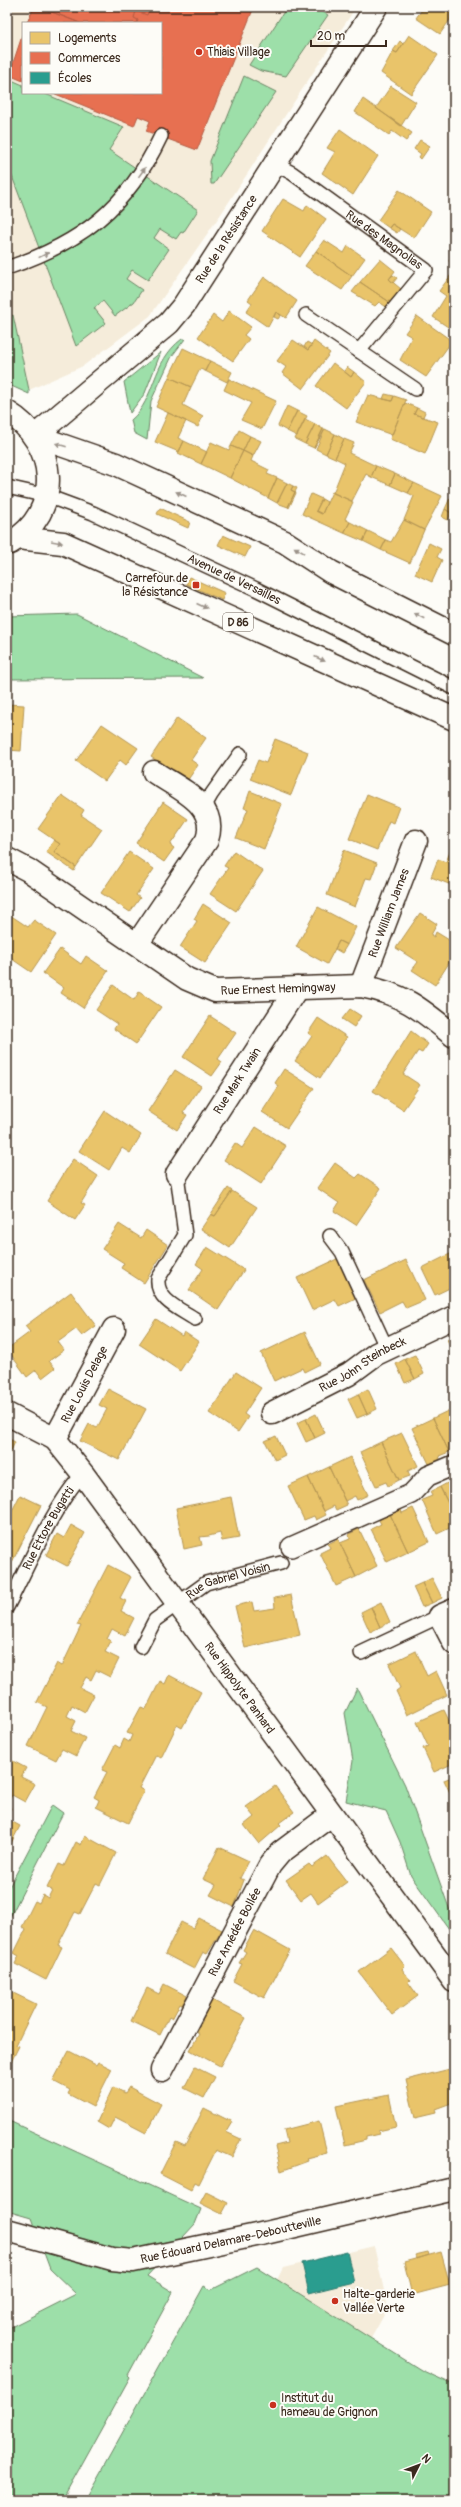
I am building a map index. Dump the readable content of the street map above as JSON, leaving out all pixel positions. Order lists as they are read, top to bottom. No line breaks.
{"streets":{"street":["Rue de la Résistance","D 86","Rue William James","Rue Ernest Hemingway","Rue Mark Twain","Rue John Steinbeck","Rue Louis Delage","Rue Hippolyte Panhard","Rue Amédée Bollée","Rue Édouard Delamare-Deboutteville"],"lane":["Rue des Magnolias","Avenue de Versailles","Rue Ettore Bugatti","Rue Gabriel Voisin"]},"crossings":[["Rue de la Résistance","Rue des Magnolias"],["Rue de la Résistance","D 86"],["Avenue de Versailles","D 86"],["Rue William James","Rue Ernest Hemingway"],["Rue Ernest Hemingway","Rue Mark Twain"],["Rue Louis Delage","Rue Hippolyte Panhard"],["Rue Ettore Bugatti","Rue Hippolyte Panhard"],["Rue Gabriel Voisin","Rue Hippolyte Panhard"],["Rue Hippolyte Panhard","Rue Amédée Bollée"]],"places":{"other":["Thiais Village","Halte-garderie Vallée Verte","Institut du hameau de Grignon"],"transit":["Carrefour de la Résistance"]},"legend":["Logements","Commerces","Écoles"],"scale_bar":"20 m","north":"top right"}
